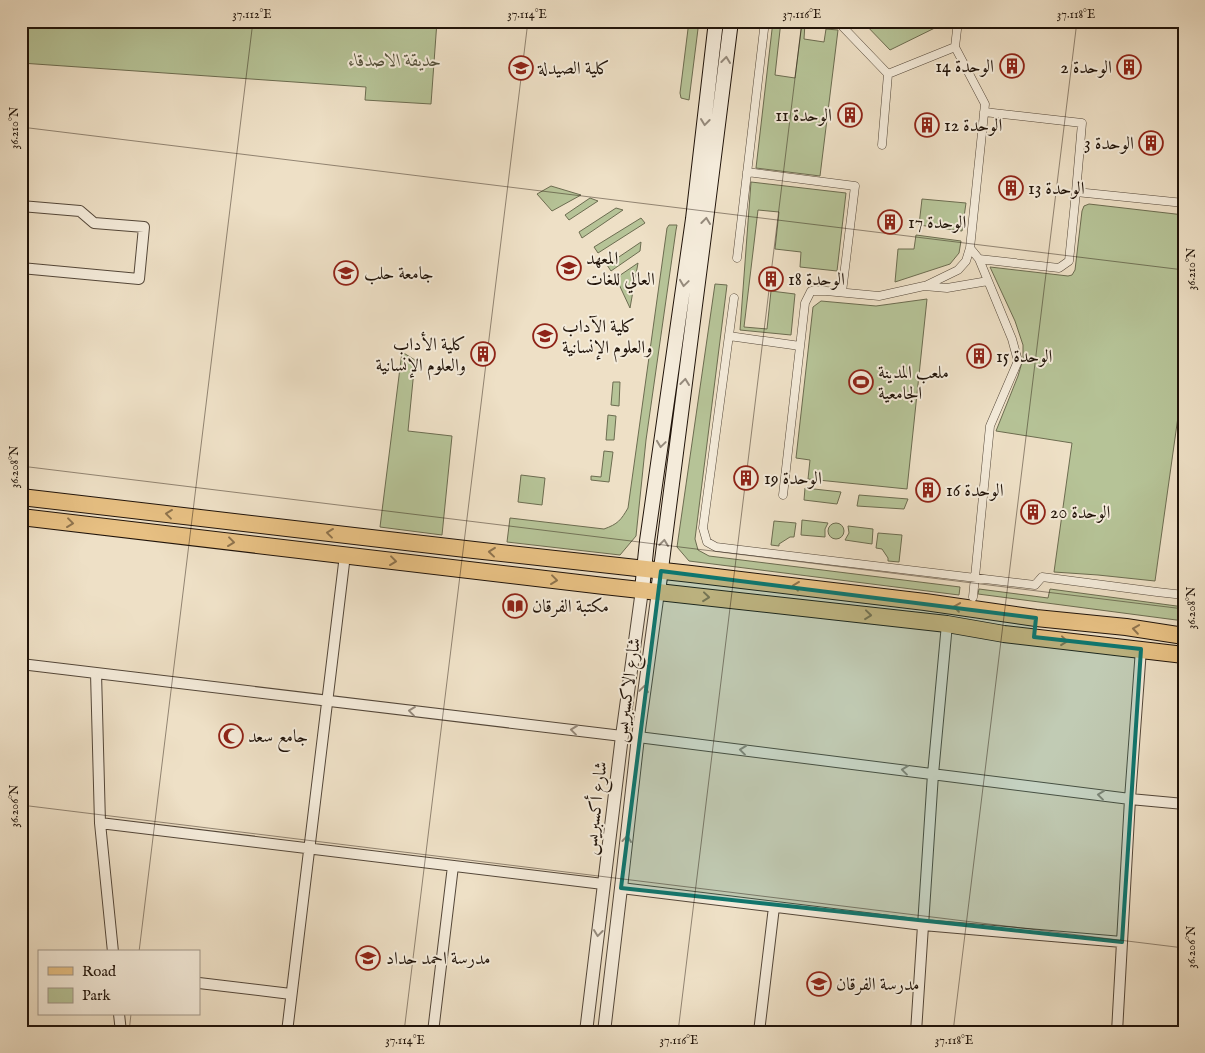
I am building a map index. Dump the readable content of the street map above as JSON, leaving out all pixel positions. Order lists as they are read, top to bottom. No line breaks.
{"streets":{"street":["شارع الاكسبريس","شارع أكسبريس"]},"crossings":[["شارع الاكسبريس","شارع أكسبريس"]],"one_way":["شارع الاكسبريس"],"parks":["حديقة الاصدقاء"],"places":{"building":["الوحدة 14","الوحدة 2","الوحدة 11","الوحدة 12","الوحدة 3","الوحدة 13","الوحدة 17","الوحدة 18","كلية الأداب والعلوم الإنسانية","الوحدة 15","الوحدة 19","الوحدة 16","الوحدة 20"],"school or university":["كلية الصيدلة","المعهد العالي للغات","جامعة حلب","كلية الآداب والعلوم الإنسانية","مدرسة احمد حداد","مدرسة الفرقان"],"sports":["ملعب المدينة الجامعية"],"library":["مكتبة الفرقان"],"mosque":["جامع سعد"]},"legend":["Road","Park"],"coordinates":["37.112°E","37.114°E","37.116°E","37.118°E","36.210°N","36.208°N","36.206°N"]}
